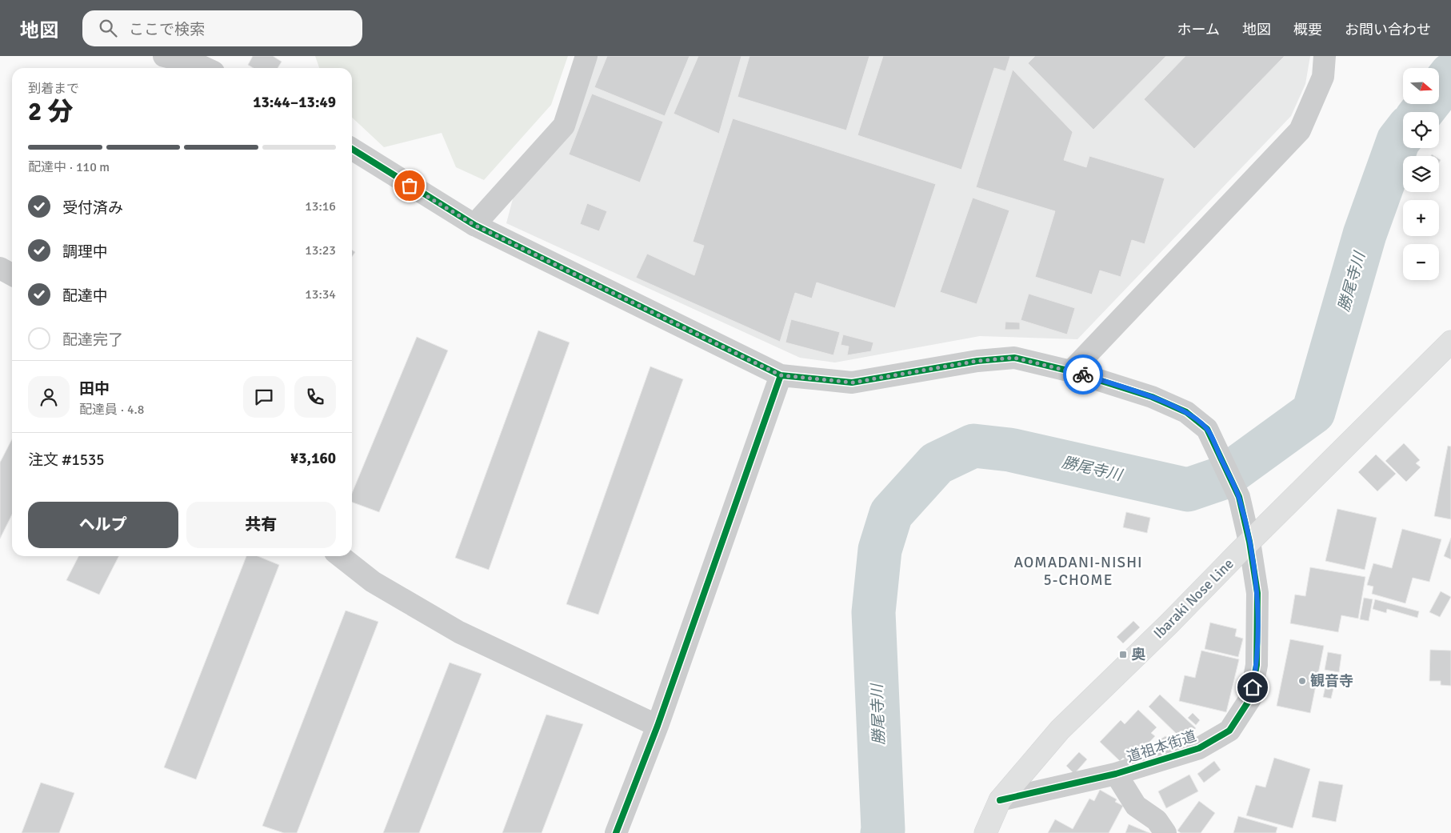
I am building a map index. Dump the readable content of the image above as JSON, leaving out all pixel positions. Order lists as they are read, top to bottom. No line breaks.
{"streets":{"main road":["Ibaraki Nose Line"],"street":["道祖本街道"]},"crossings":[["Ibaraki Nose Line","道祖本街道"]],"districts":["AOMADANI-NISHI 5-CHOME"],"water":["勝尾寺川"],"places":{"transit":["奥"],"other":["観音寺"]},"north":"right","page":{"header":"地図","search":"ここで検索","nav":["ホーム","地図","概要","お問い合わせ"],"map_buttons":["+","−"],"heading":["2 分","到着まで","13:44–13:49"],"panel":["田中","配達員 · 4.8","注文 #1535","¥3,160"],"bar":"配達中 · 110 m","list":[["受付済み","13:16"],["調理中","13:23"],["配達中","13:34"],"配達完了"],"buttons":["ヘルプ","共有"]}}
